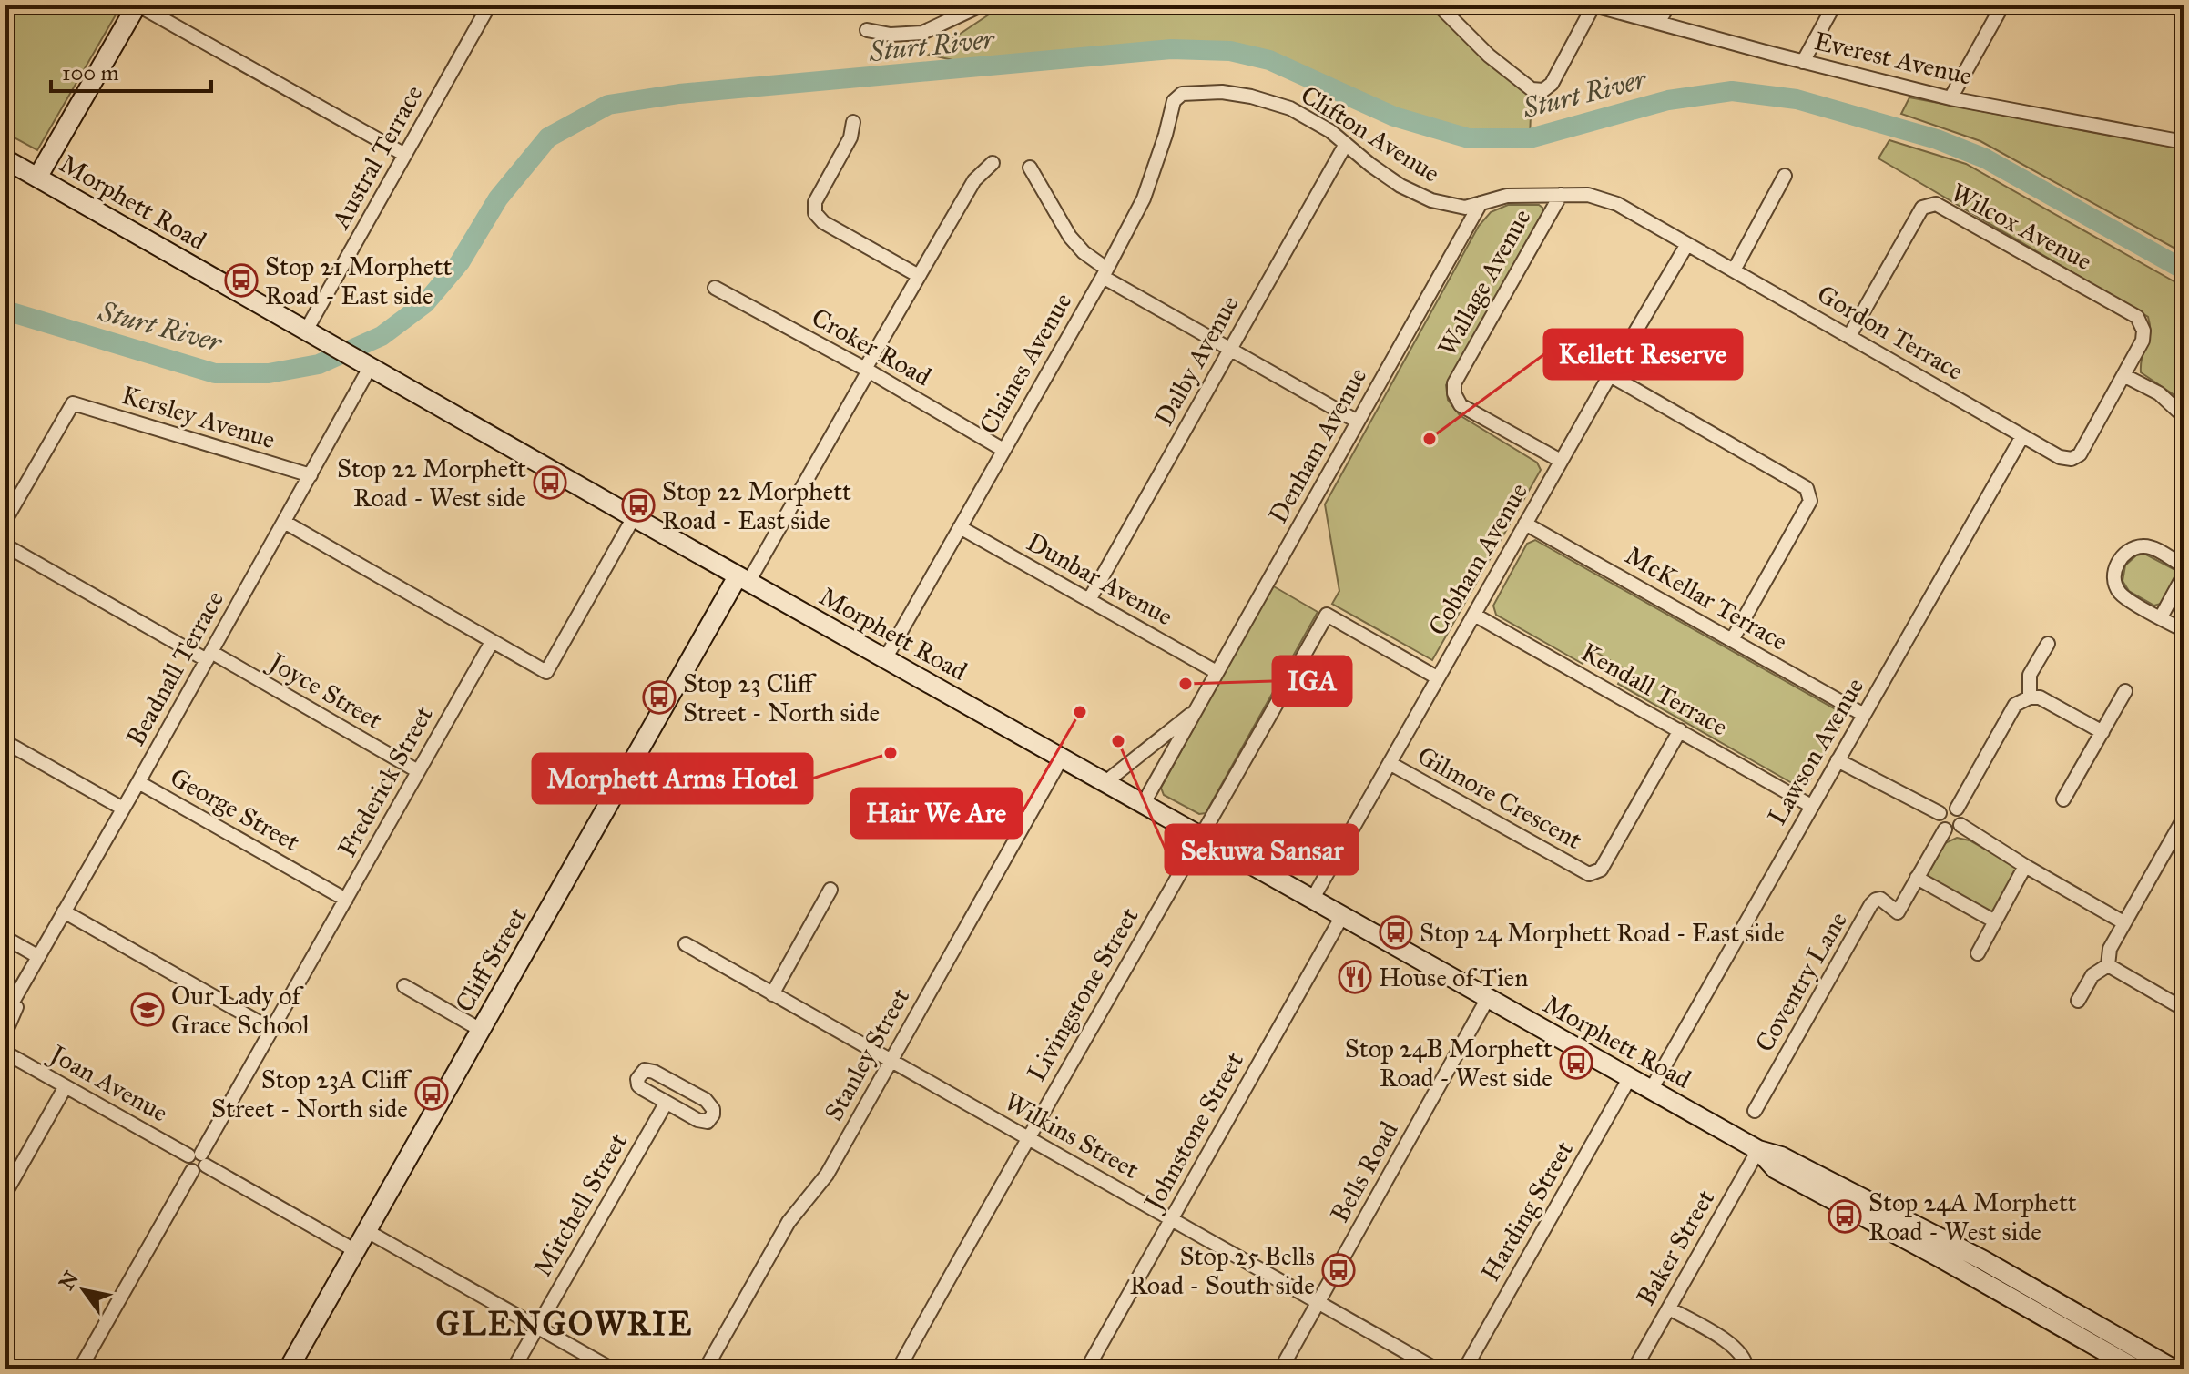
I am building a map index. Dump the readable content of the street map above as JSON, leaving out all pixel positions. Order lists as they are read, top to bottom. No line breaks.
{"streets":{"main road":["Morphett Road","Cliff Street"],"street":["Everest Avenue","Clifton Avenue","Austral Terrace","Wilcox Avenue","Wallage Avenue","Gordon Terrace","Croker Road","Dalby Avenue","Claines Avenue","Kersley Avenue","Denham Avenue","Cobham Avenue","Dunbar Avenue","McKellar Terrace","Beadnall Terrace","Kendall Terrace","Joyce Street","Lawson Avenue","Frederick Street","Gilmore Crescent","George Street","Coventry Lane","Livingstone Street","Stanley Street","Joan Avenue","Johnstone Street","Wilkins Street","Bells Road","Mitchell Street","Harding Street","Baker Street"]},"crossings":[["Clifton Avenue","Wallage Avenue"],["Clifton Avenue","Gordon Terrace"],["Clifton Avenue","Dalby Avenue"],["Clifton Avenue","Claines Avenue"],["Clifton Avenue","Denham Avenue"],["Clifton Avenue","Cobham Avenue"],["Austral Terrace","Morphett Road"],["Morphett Road","Claines Avenue"],["Morphett Road","Denham Avenue"],["Morphett Road","Cobham Avenue"],["Morphett Road","Beadnall Terrace"],["Morphett Road","Lawson Avenue"],["Morphett Road","Cliff Street"],["Morphett Road","Livingstone Street"],["Morphett Road","Stanley Street"],["Morphett Road","Johnstone Street"],["Morphett Road","Bells Road"],["Morphett Road","Harding Street"],["Morphett Road","Baker Street"],["Wilcox Avenue","Gordon Terrace"],["Wallage Avenue","Cobham Avenue"],["Gordon Terrace","Cobham Avenue"],["Gordon Terrace","Lawson Avenue"],["Croker Road","Claines Avenue"],["Dalby Avenue","Dunbar Avenue"],["Claines Avenue","Dunbar Avenue"],["Kersley Avenue","Beadnall Terrace"],["Denham Avenue","Dunbar Avenue"],["Cobham Avenue","McKellar Terrace"],["Cobham Avenue","Kendall Terrace"],["Cobham Avenue","Gilmore Crescent"],["Cobham Avenue","Livingstone Street"],["McKellar Terrace","Lawson Avenue"],["Beadnall Terrace","Joyce Street"],["Beadnall Terrace","George Street"],["Kendall Terrace","Lawson Avenue"],["Kendall Terrace","Gilmore Crescent"],["Joyce Street","Frederick Street"],["Frederick Street","George Street"],["Frederick Street","Joan Avenue"],["Cliff Street","Joan Avenue"],["Livingstone Street","Wilkins Street"],["Stanley Street","Wilkins Street"],["Johnstone Street","Wilkins Street"],["Wilkins Street","Bells Road"]],"districts":["GLENGOWRIE"],"water":["Sturt River"],"places":{"bus stop":["Stop 21 Morphett Road - East side","Stop 22 Morphett Road - West side","Stop 22 Morphett Road - East side","Stop 23 Cliff Street - North side","Stop 24 Morphett Road - East side","Stop 24B Morphett Road - West side","Stop 23A Cliff Street - North side","Stop 24A Morphett Road - West side","Stop 25 Bells Road - South side"],"other":["Kellett Reserve","IGA","Hair We Are","Sekuwa Sansar","Morphett Arms Hotel"],"restaurant":["House of Tien"],"school or university":["Our Lady of Grace School"]},"scale_bar":"100 m","north":"top left"}
